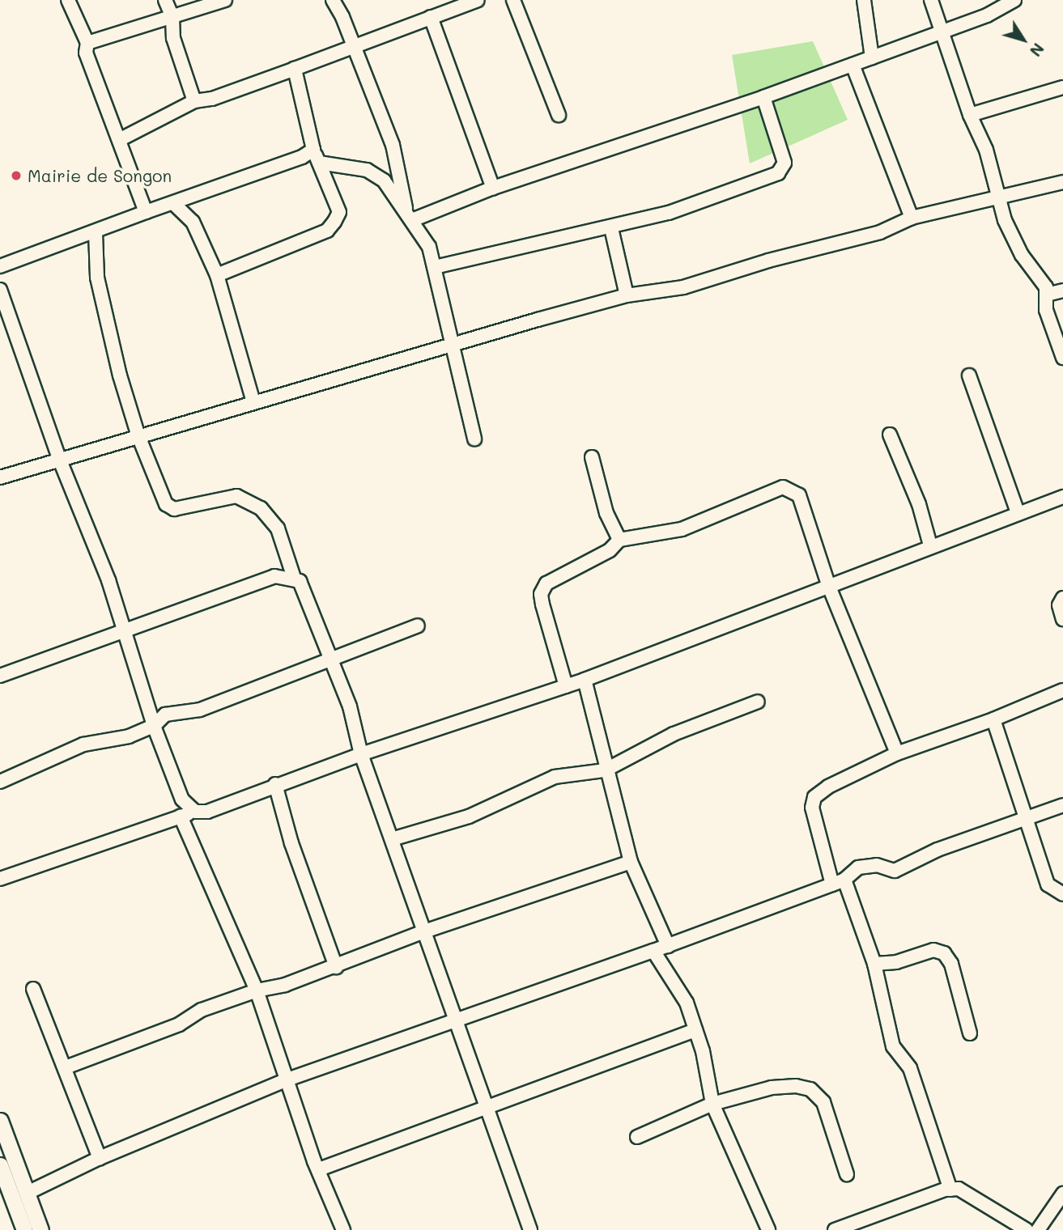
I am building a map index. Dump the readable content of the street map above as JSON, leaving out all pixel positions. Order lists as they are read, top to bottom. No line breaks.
{"places":["Mairie de Songon"],"north":"bottom right"}
